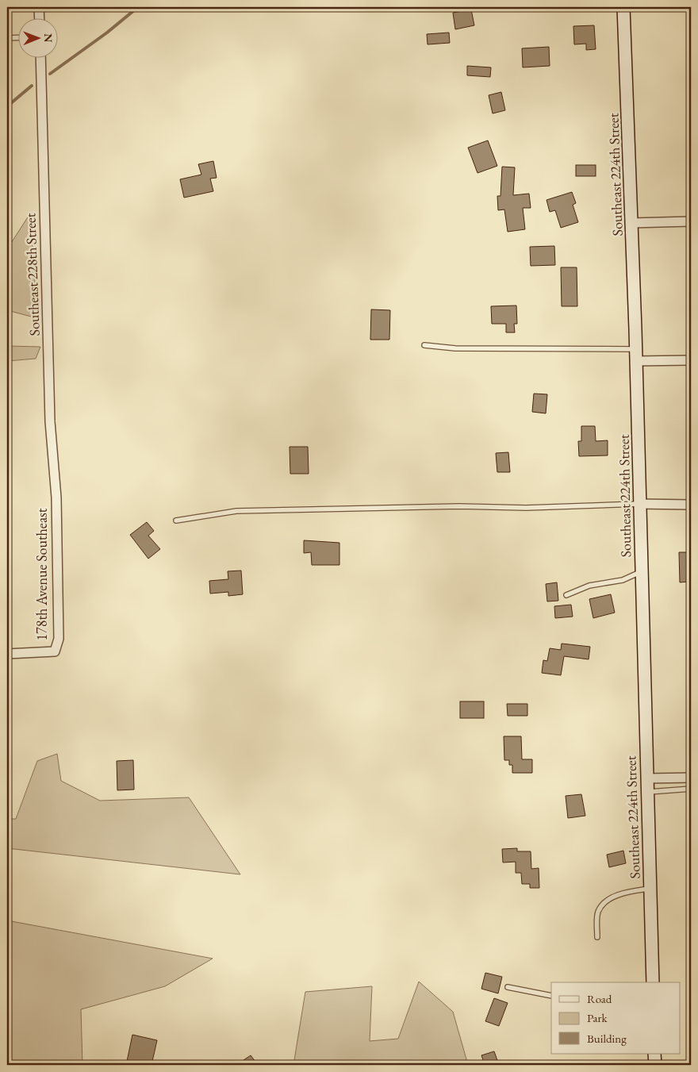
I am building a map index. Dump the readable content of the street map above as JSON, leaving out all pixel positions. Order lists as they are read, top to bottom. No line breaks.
{"streets":{"street":["Southeast 224th Street","Southeast 228th Street","178th Avenue Southeast"]},"crossings":[["Southeast 228th Street","178th Avenue Southeast"]],"legend":["Road","Park","Building"],"north":"right"}
